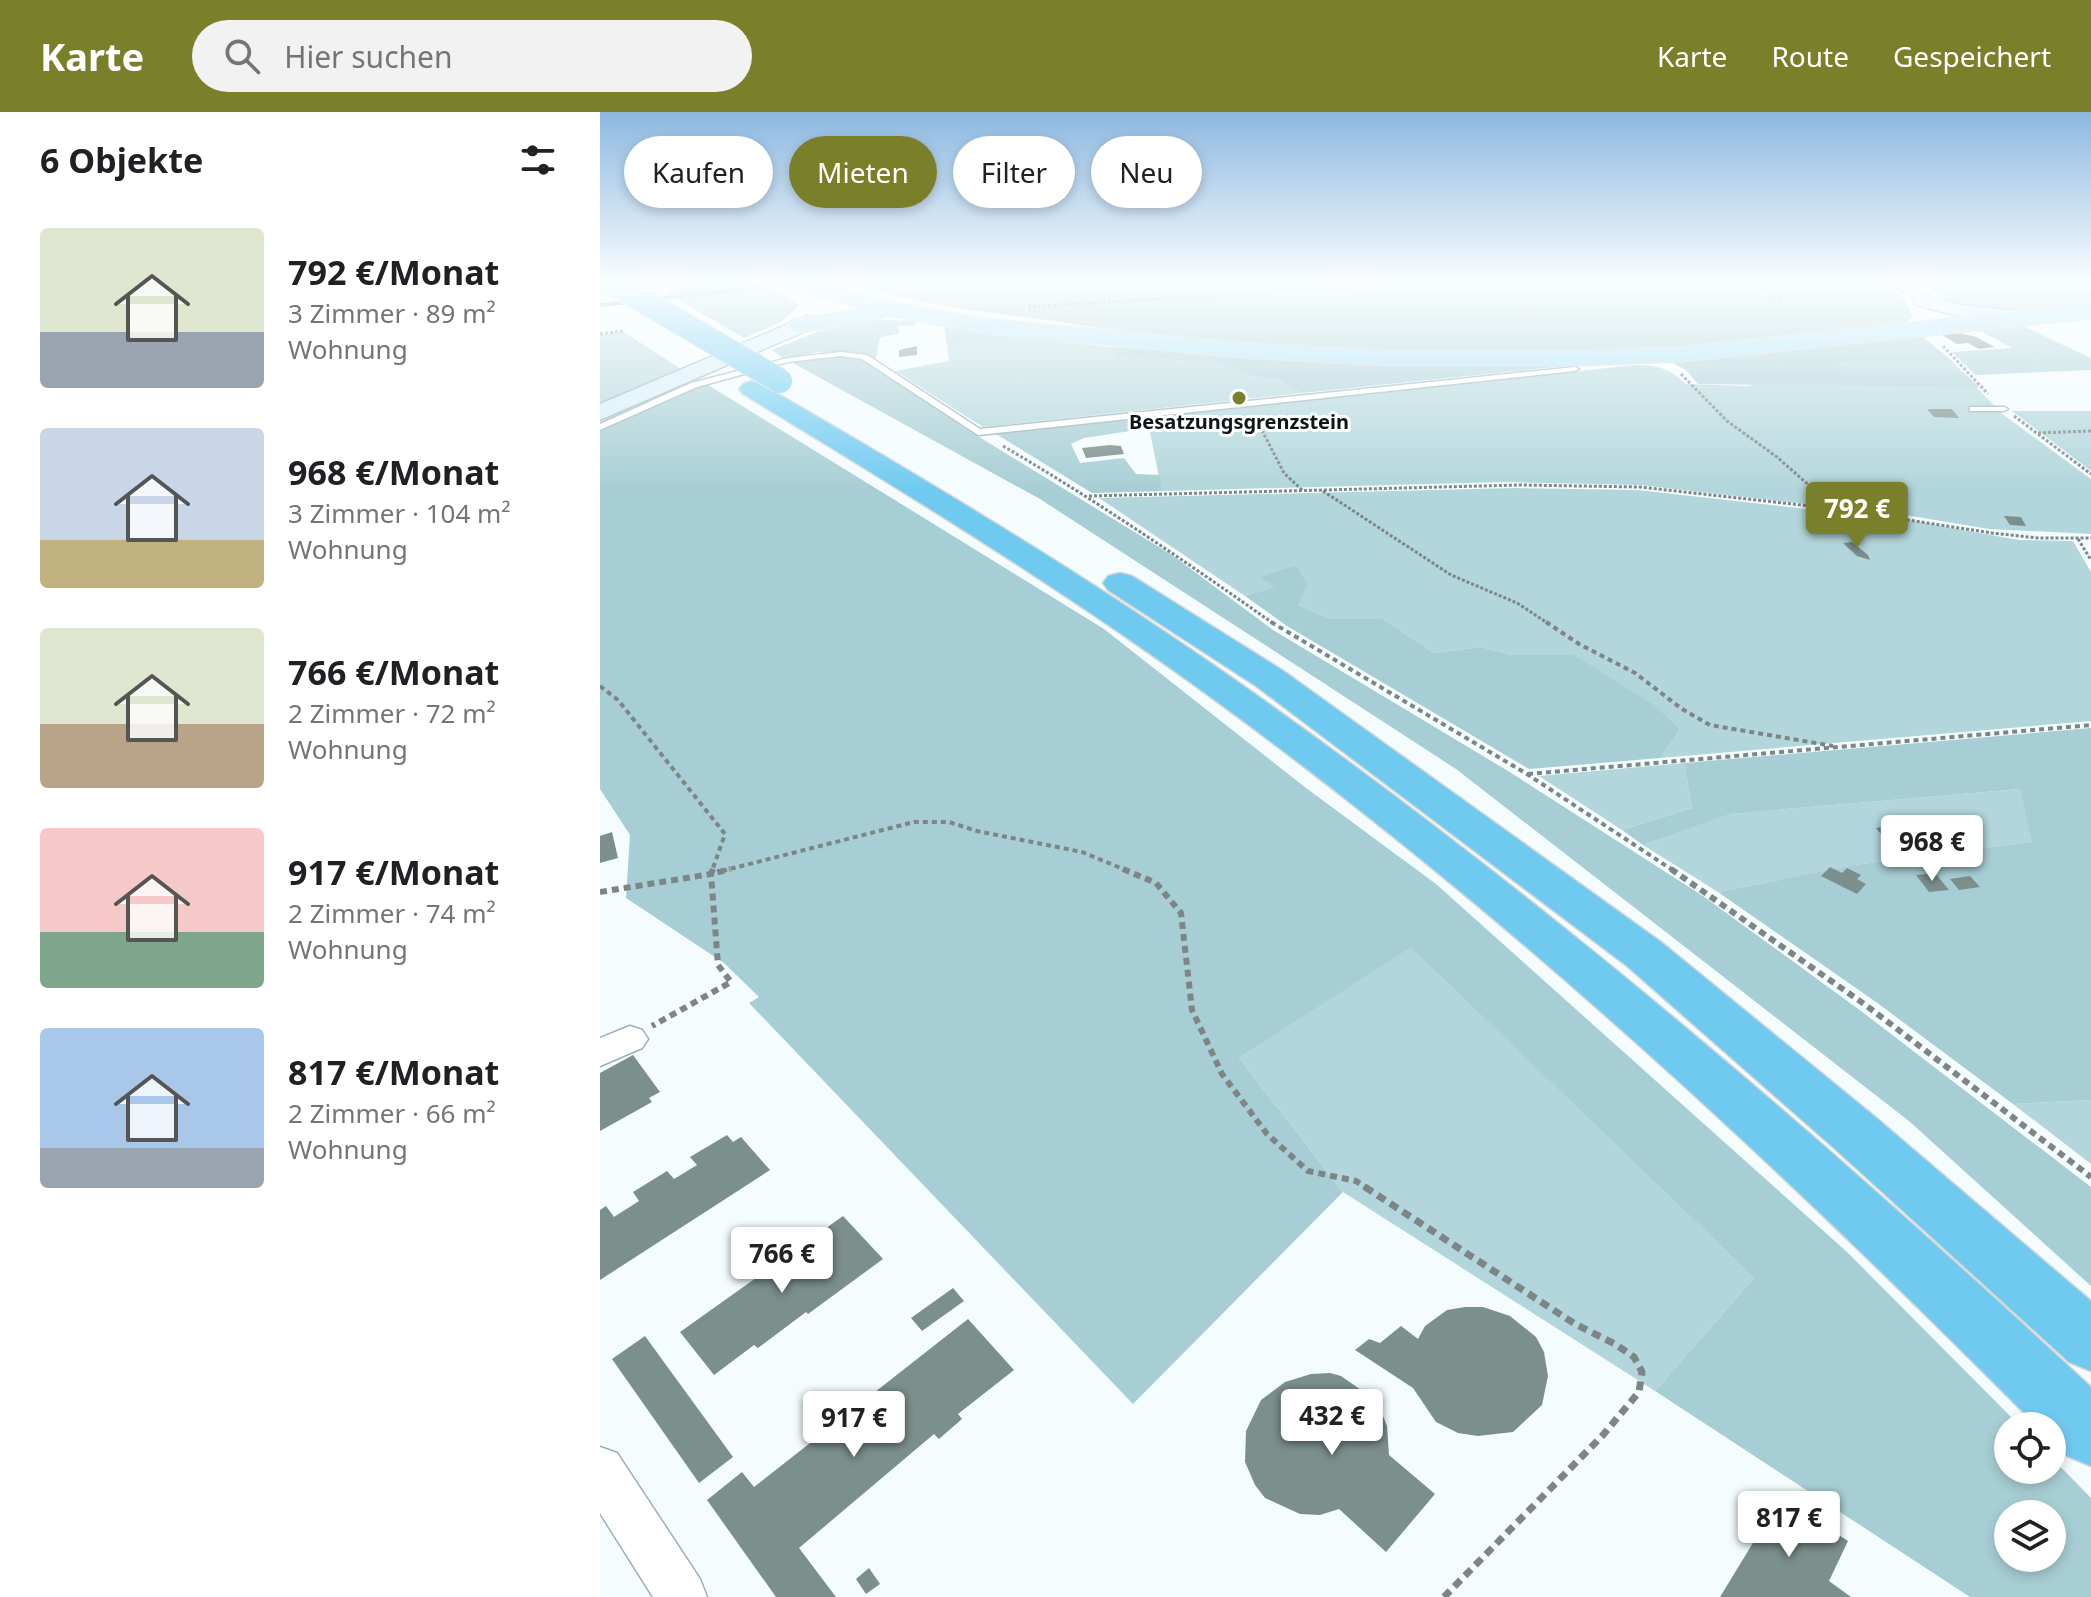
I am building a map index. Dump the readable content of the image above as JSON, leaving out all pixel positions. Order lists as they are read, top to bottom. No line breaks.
{"places":["Besatzungsgrenzstein"],"page":{"header":"Karte","search":"Hier suchen","nav":["Karte","Route","Gespeichert"],"heading":"6 Objekte","chip":["Kaufen","Mieten","Filter","Neu"],"list":[{"name":"792 €/Monat","note":"3 Zimmer · 89 m² · Wohnung"},{"name":"968 €/Monat","note":"3 Zimmer · 104 m² · Wohnung"},{"name":"766 €/Monat","note":"2 Zimmer · 72 m² · Wohnung"},{"name":"917 €/Monat","note":"2 Zimmer · 74 m² · Wohnung"},{"name":"817 €/Monat","note":"2 Zimmer · 66 m² · Wohnung"}],"price":["792 €","968 €","766 €","432 €","917 €","817 €"]}}
